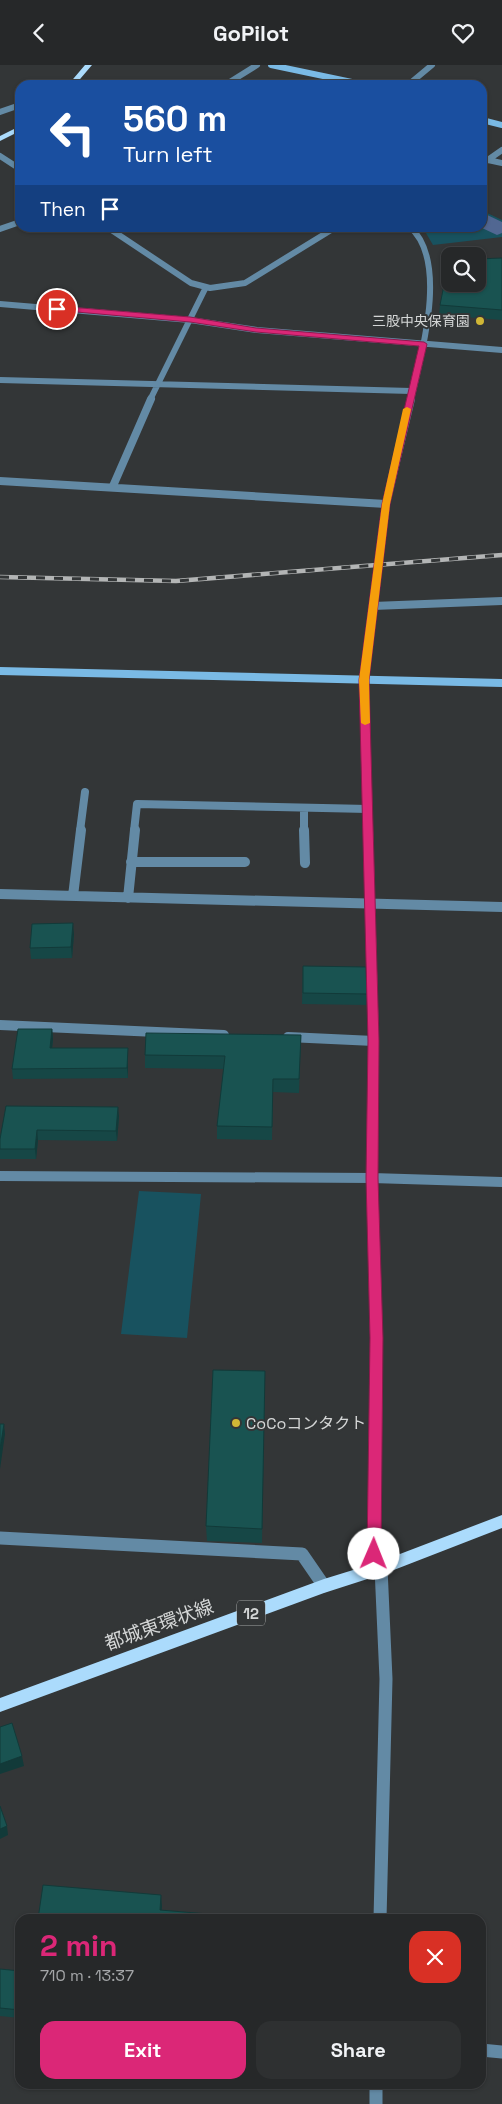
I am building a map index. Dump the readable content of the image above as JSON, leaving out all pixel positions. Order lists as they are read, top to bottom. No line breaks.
{"streets":{"main road":["12","都城東環状線"]},"places":["三股中央保育園","CoCoコンタクト"],"page":{"header":"GoPilot","turn":["560 m","Turn left"],"then":"Then","heading":["2 min","710 m · 13:37"],"buttons":["Exit","Share"]}}
